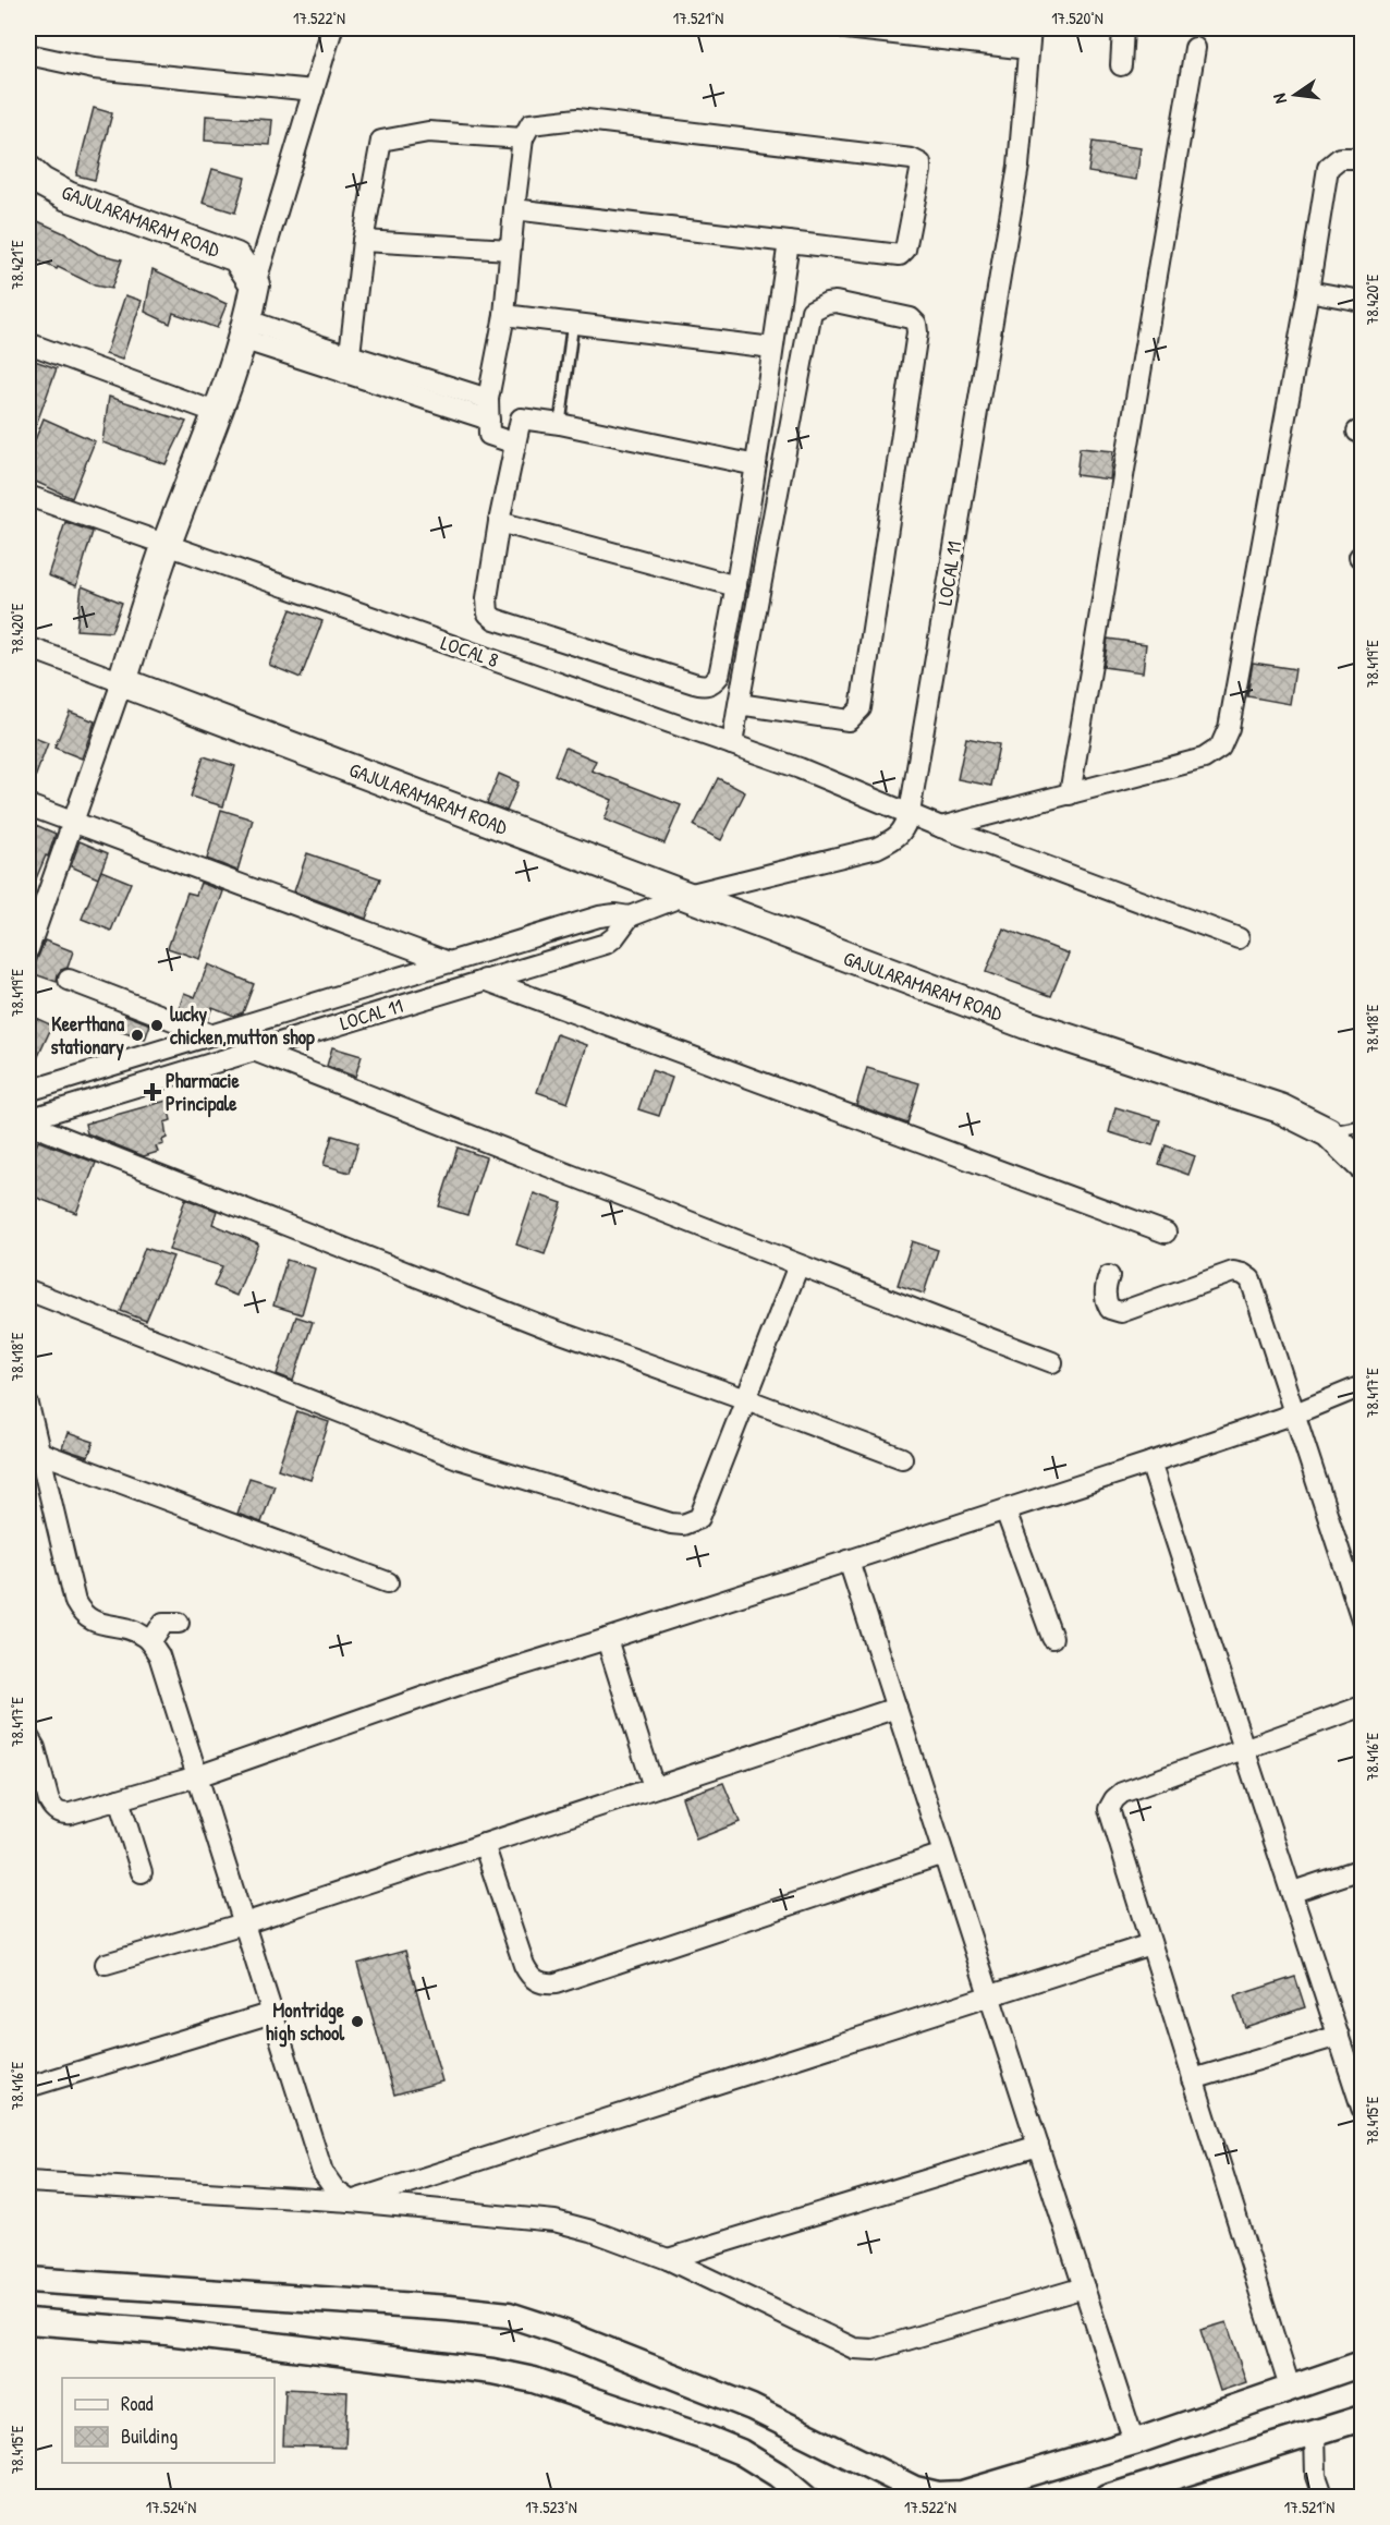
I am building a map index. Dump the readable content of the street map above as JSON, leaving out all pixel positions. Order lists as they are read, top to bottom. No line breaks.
{"streets":{"main road":["GAJULARAMARAM ROAD"],"street":["LOCAL 11","LOCAL 8"]},"crossings":[["GAJULARAMARAM ROAD","LOCAL 11"],["LOCAL 11","LOCAL 8"]],"places":{"other":["lucky chicken,mutton shop","Keerthana stationary","Montridge high school"],"health":["Pharmacie Principale"]},"legend":["Road","Building"],"north":"left","coordinates":["17.522°N","17.521°N","17.520°N","78.421°E","78.420°E","78.419°E","78.418°E","78.417°E","78.416°E","78.415°E","17.524°N","17.523°N"]}
